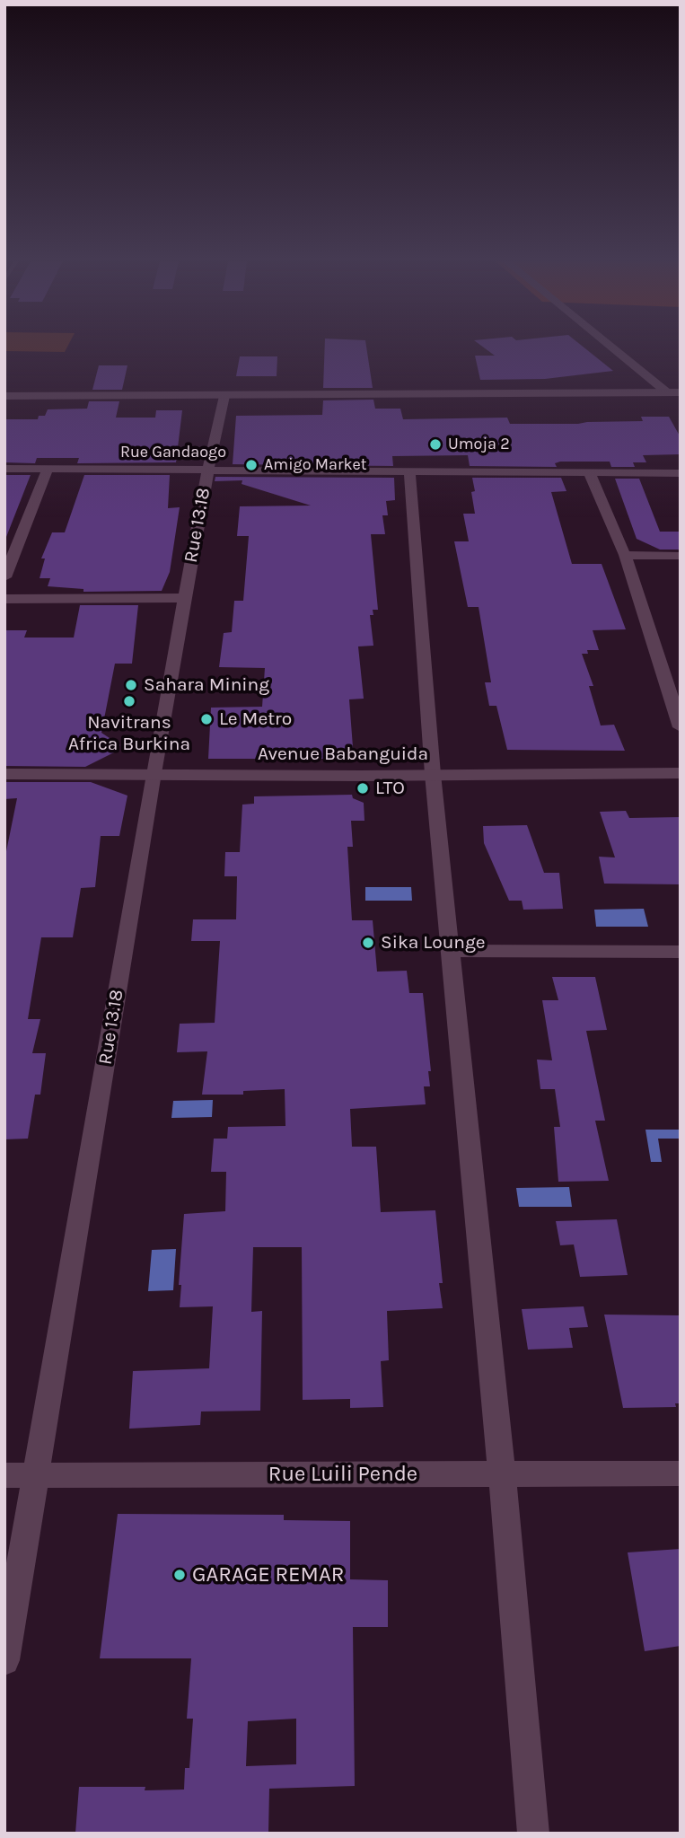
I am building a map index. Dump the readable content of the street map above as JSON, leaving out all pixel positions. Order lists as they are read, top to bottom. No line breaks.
{"streets":{"street":["Rue Gandaogo","Rue 13.18","Avenue Babanguida","Rue Luili Pende"]},"crossings":[["Rue Gandaogo","Rue 13.18"],["Rue 13.18","Avenue Babanguida"],["Rue 13.18","Rue Luili Pende"]],"places":["Umoja 2","Amigo Market","Sahara Mining","Navitrans Africa Burkina","Le Metro","LTO","Sika Lounge","GARAGE REMAR"]}
